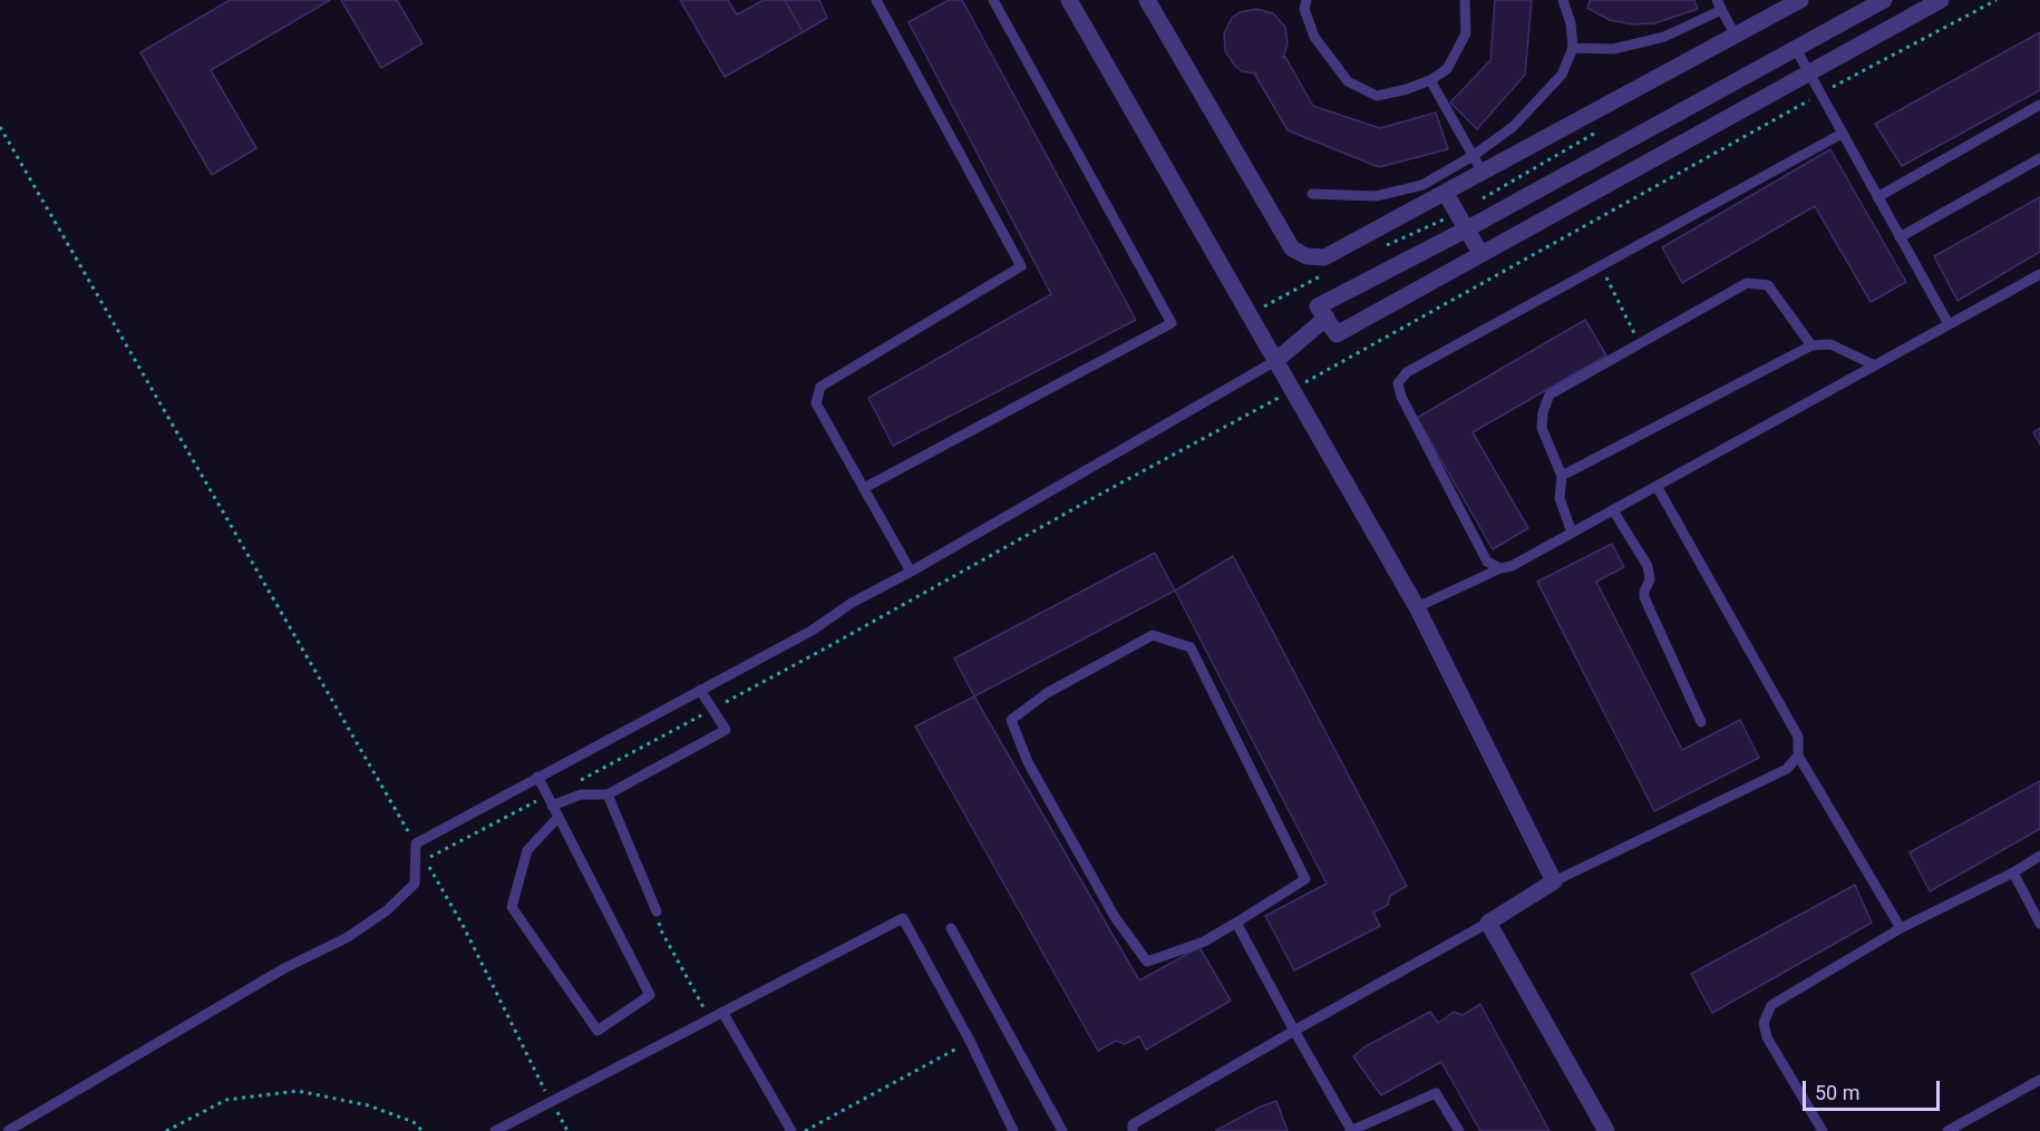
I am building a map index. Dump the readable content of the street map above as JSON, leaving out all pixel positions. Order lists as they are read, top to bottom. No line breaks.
{"scale_bar":"50 m"}
